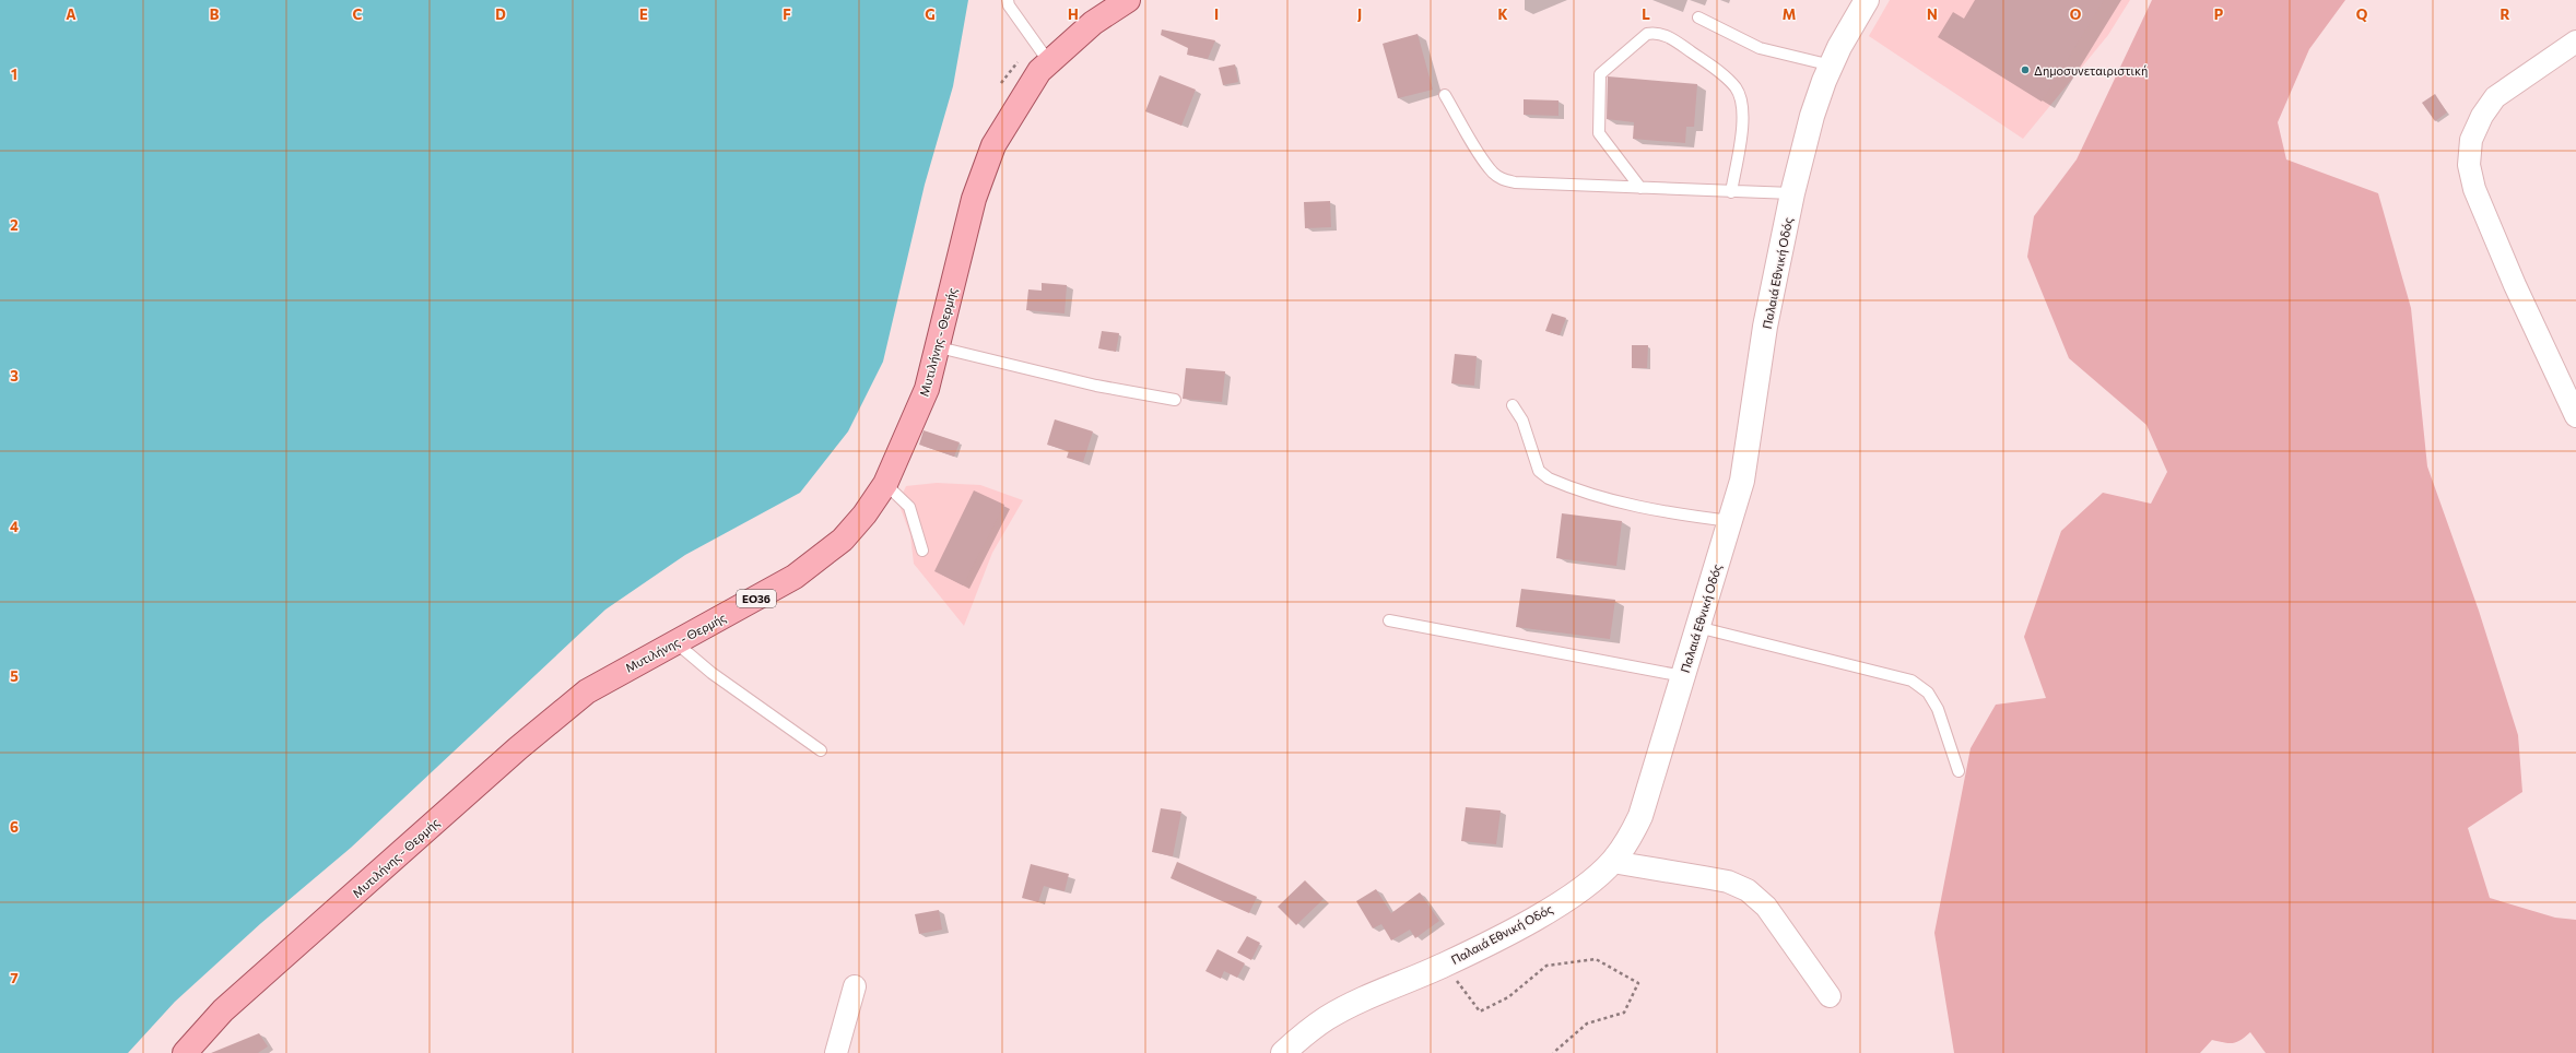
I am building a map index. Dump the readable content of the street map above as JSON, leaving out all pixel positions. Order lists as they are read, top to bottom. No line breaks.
{"streets":{"main road":["Παλαιά Εθνική Οδός","Μυτιλήνης - Θερμής","ΕΟ36"]},"places":["Δημοσυνεταιριστική"],"grid":{"columns":["A","B","C","D","E","F","G","H","I","J","K","L","M","N","O","P","Q","R"],"rows":["1","2","3","4","5","6","7"]}}
